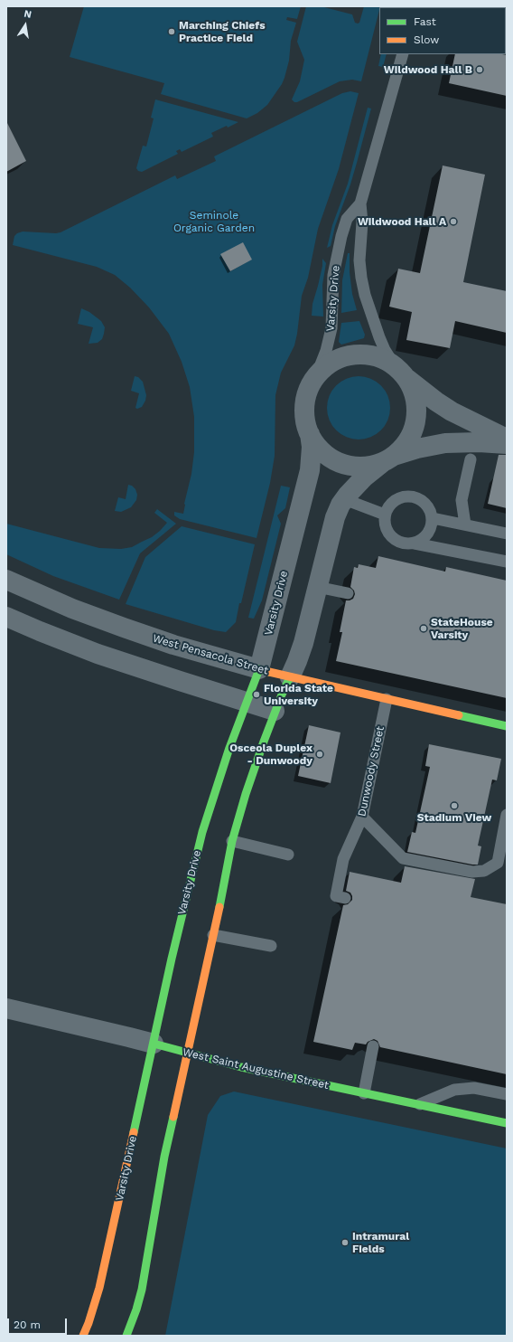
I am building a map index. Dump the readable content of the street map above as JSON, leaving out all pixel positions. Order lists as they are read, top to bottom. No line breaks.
{"streets":{"main road":["Varsity Drive","West Pensacola Street","West Saint Augustine Street"],"lane":["Dunwoody Street"]},"crossings":[["Varsity Drive","West Pensacola Street"],["Varsity Drive","West Saint Augustine Street"],["West Pensacola Street","Dunwoody Street"]],"parks":["Seminole Organic Garden"],"places":["Marching Chiefs Practice Field","Wildwood Hall B","Wildwood Hall A","StateHouse Varsity","Florida State University","Osceola Duplex - Dunwoody","Stadium View","Intramural Fields"],"legend":["Fast","Slow"],"scale_bar":"20 m","north":"top"}
